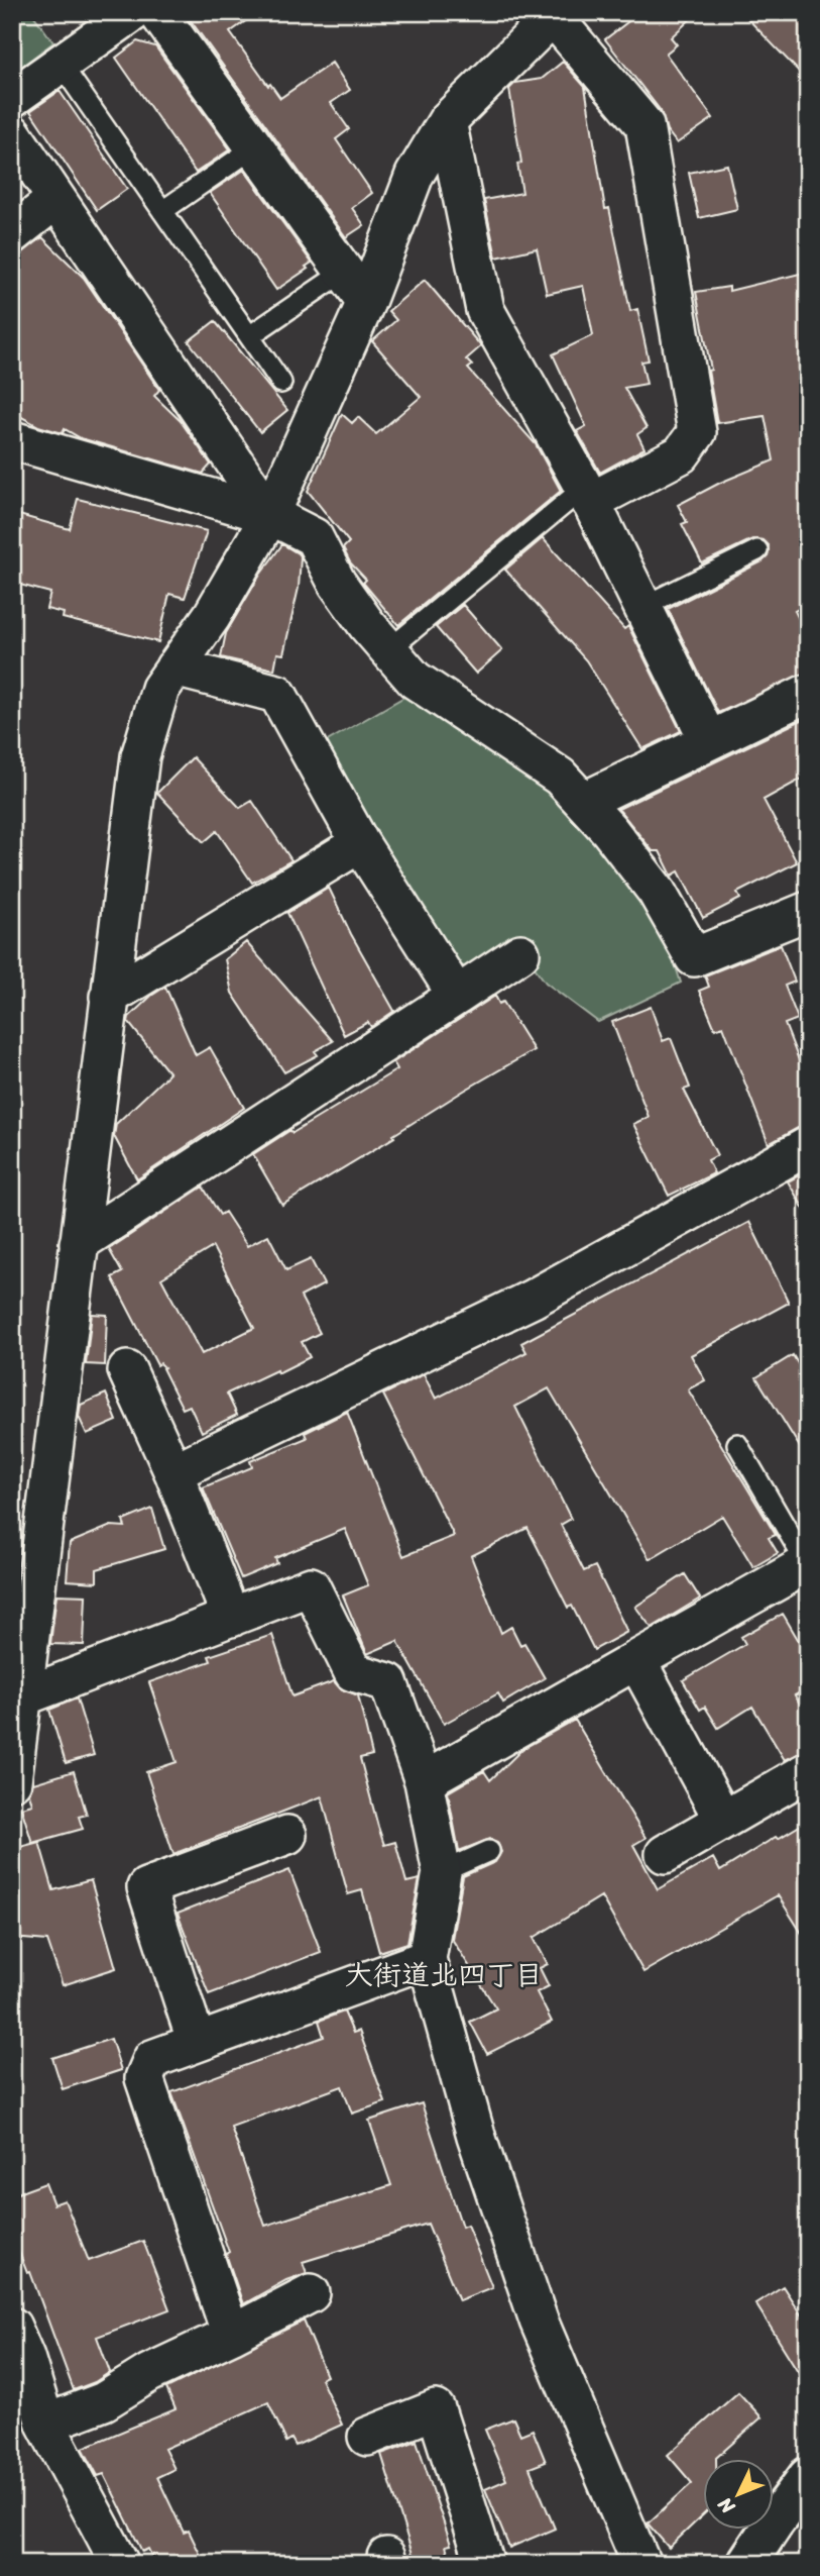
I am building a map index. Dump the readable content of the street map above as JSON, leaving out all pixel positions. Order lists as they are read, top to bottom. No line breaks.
{"districts":["大街道北四丁目"],"north":"bottom left"}
